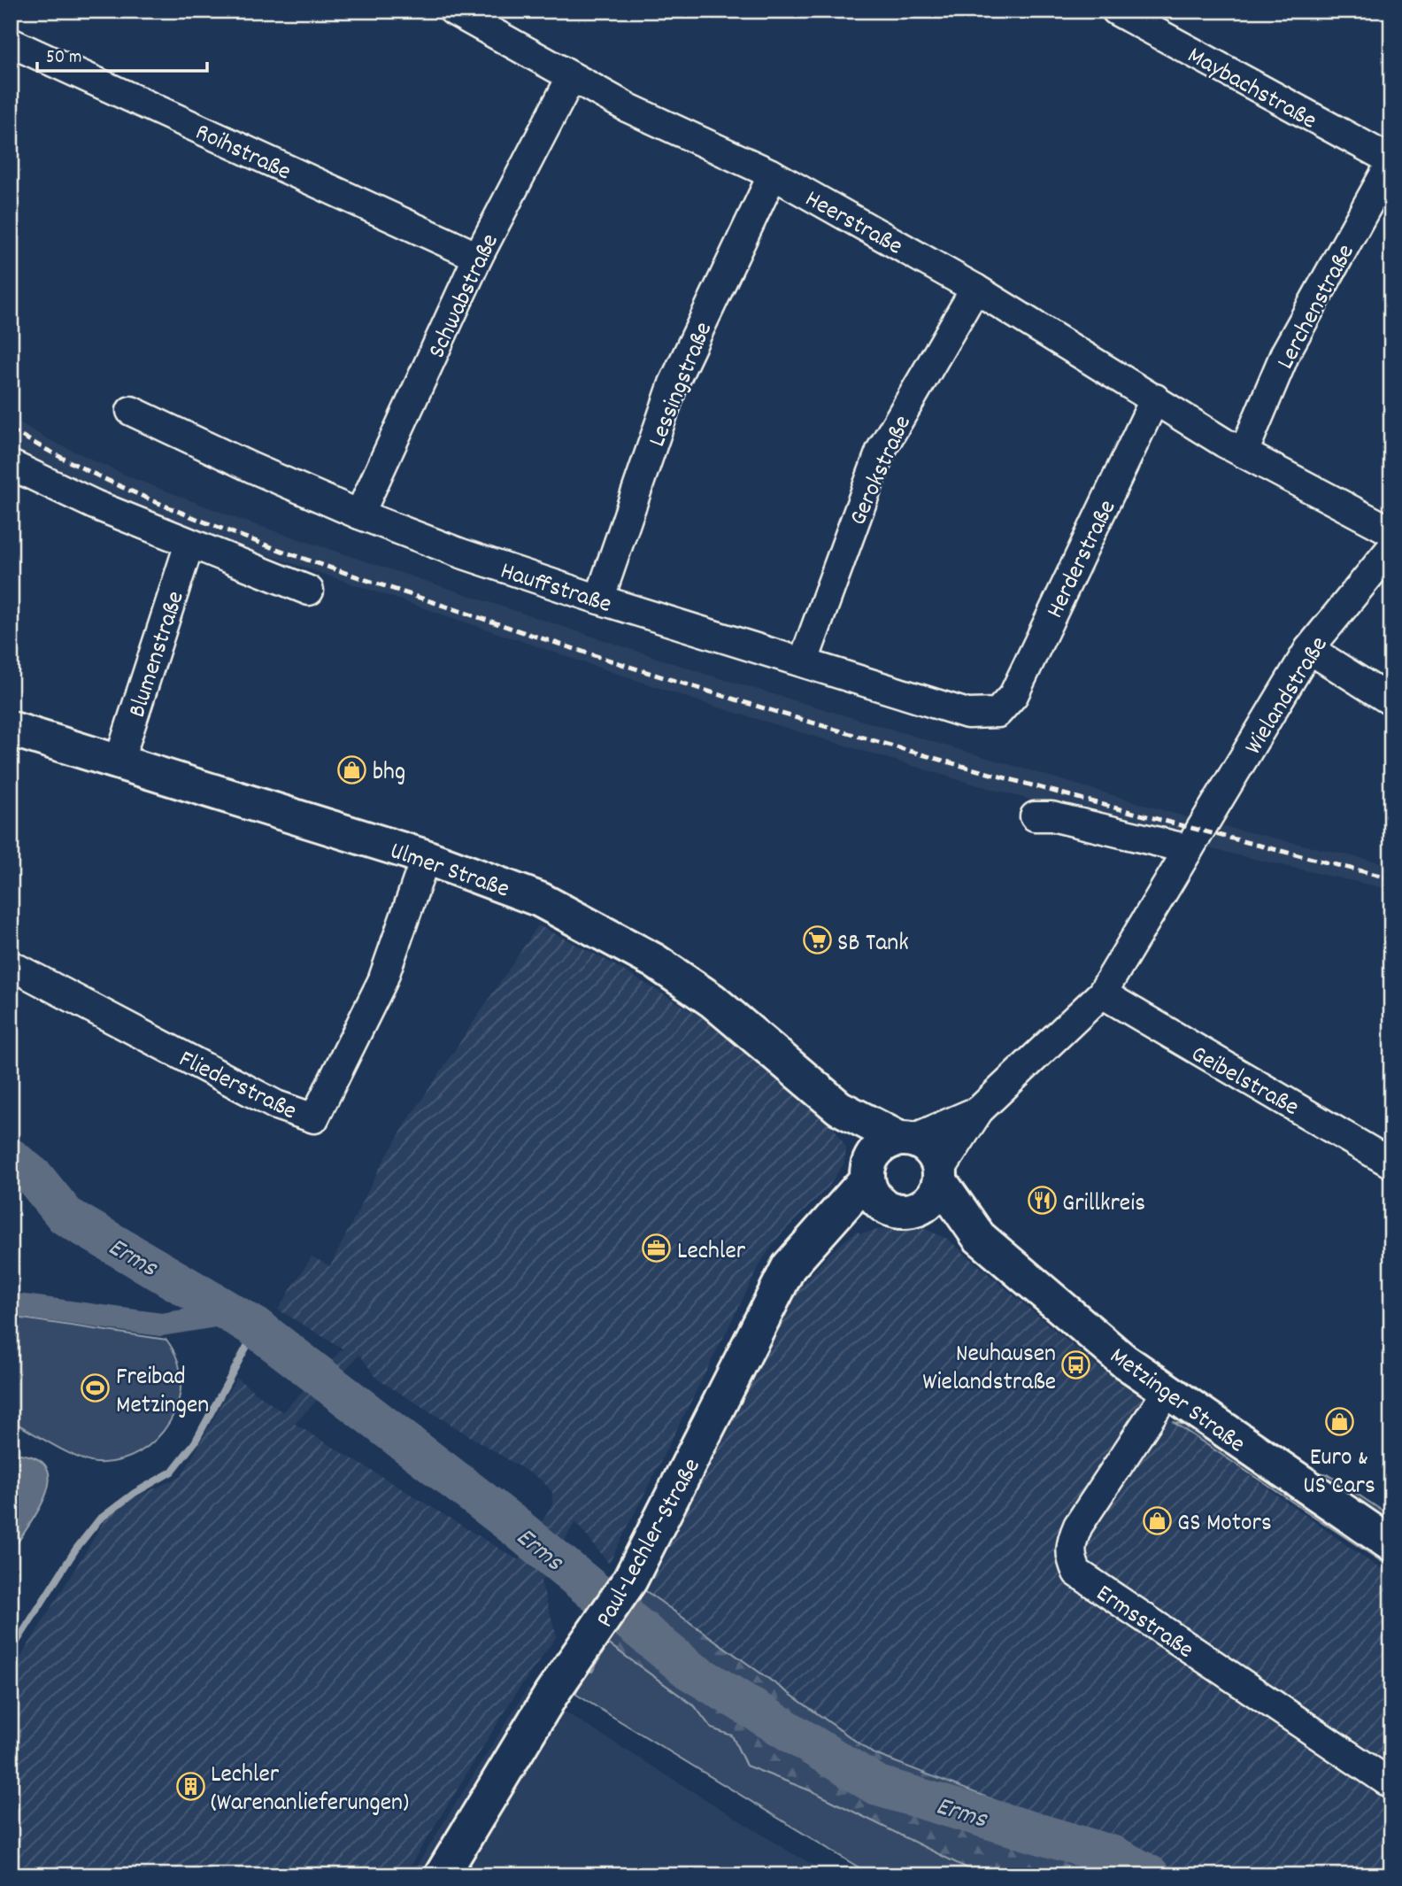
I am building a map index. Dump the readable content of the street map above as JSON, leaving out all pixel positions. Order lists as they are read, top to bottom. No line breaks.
{"streets":{"street":["Maybachstraße","Roihstraße","Heerstraße","Schwabstraße","Lerchenstraße","Lessingstraße","Gerokstraße","Herderstraße","Hauffstraße","Blumenstraße","Wielandstraße","Ulmer Straße","Geibelstraße","Fliederstraße","Metzinger Straße","Paul-Lechler-Straße","Ermsstraße"]},"crossings":[["Maybachstraße","Lerchenstraße"],["Roihstraße","Schwabstraße"],["Heerstraße","Schwabstraße"],["Heerstraße","Lerchenstraße"],["Heerstraße","Lessingstraße"],["Heerstraße","Gerokstraße"],["Heerstraße","Herderstraße"],["Schwabstraße","Hauffstraße"],["Lessingstraße","Hauffstraße"],["Gerokstraße","Hauffstraße"],["Herderstraße","Hauffstraße"],["Blumenstraße","Ulmer Straße"],["Wielandstraße","Ulmer Straße"],["Wielandstraße","Geibelstraße"],["Wielandstraße","Metzinger Straße"],["Wielandstraße","Paul-Lechler-Straße"],["Ulmer Straße","Fliederstraße"],["Ulmer Straße","Metzinger Straße"],["Ulmer Straße","Paul-Lechler-Straße"],["Metzinger Straße","Paul-Lechler-Straße"],["Metzinger Straße","Ermsstraße"]],"water":["Erms"],"places":{"shop":["bhg","Euro & US Cars","GS Motors"],"supermarket":["SB Tank"],"restaurant":["Grillkreis"],"office":["Lechler"],"bus stop":["Neuhausen Wielandstraße"],"sports":["Freibad Metzingen"],"building":["Lechler (Warenanlieferungen)"]},"scale_bar":"50 m"}
